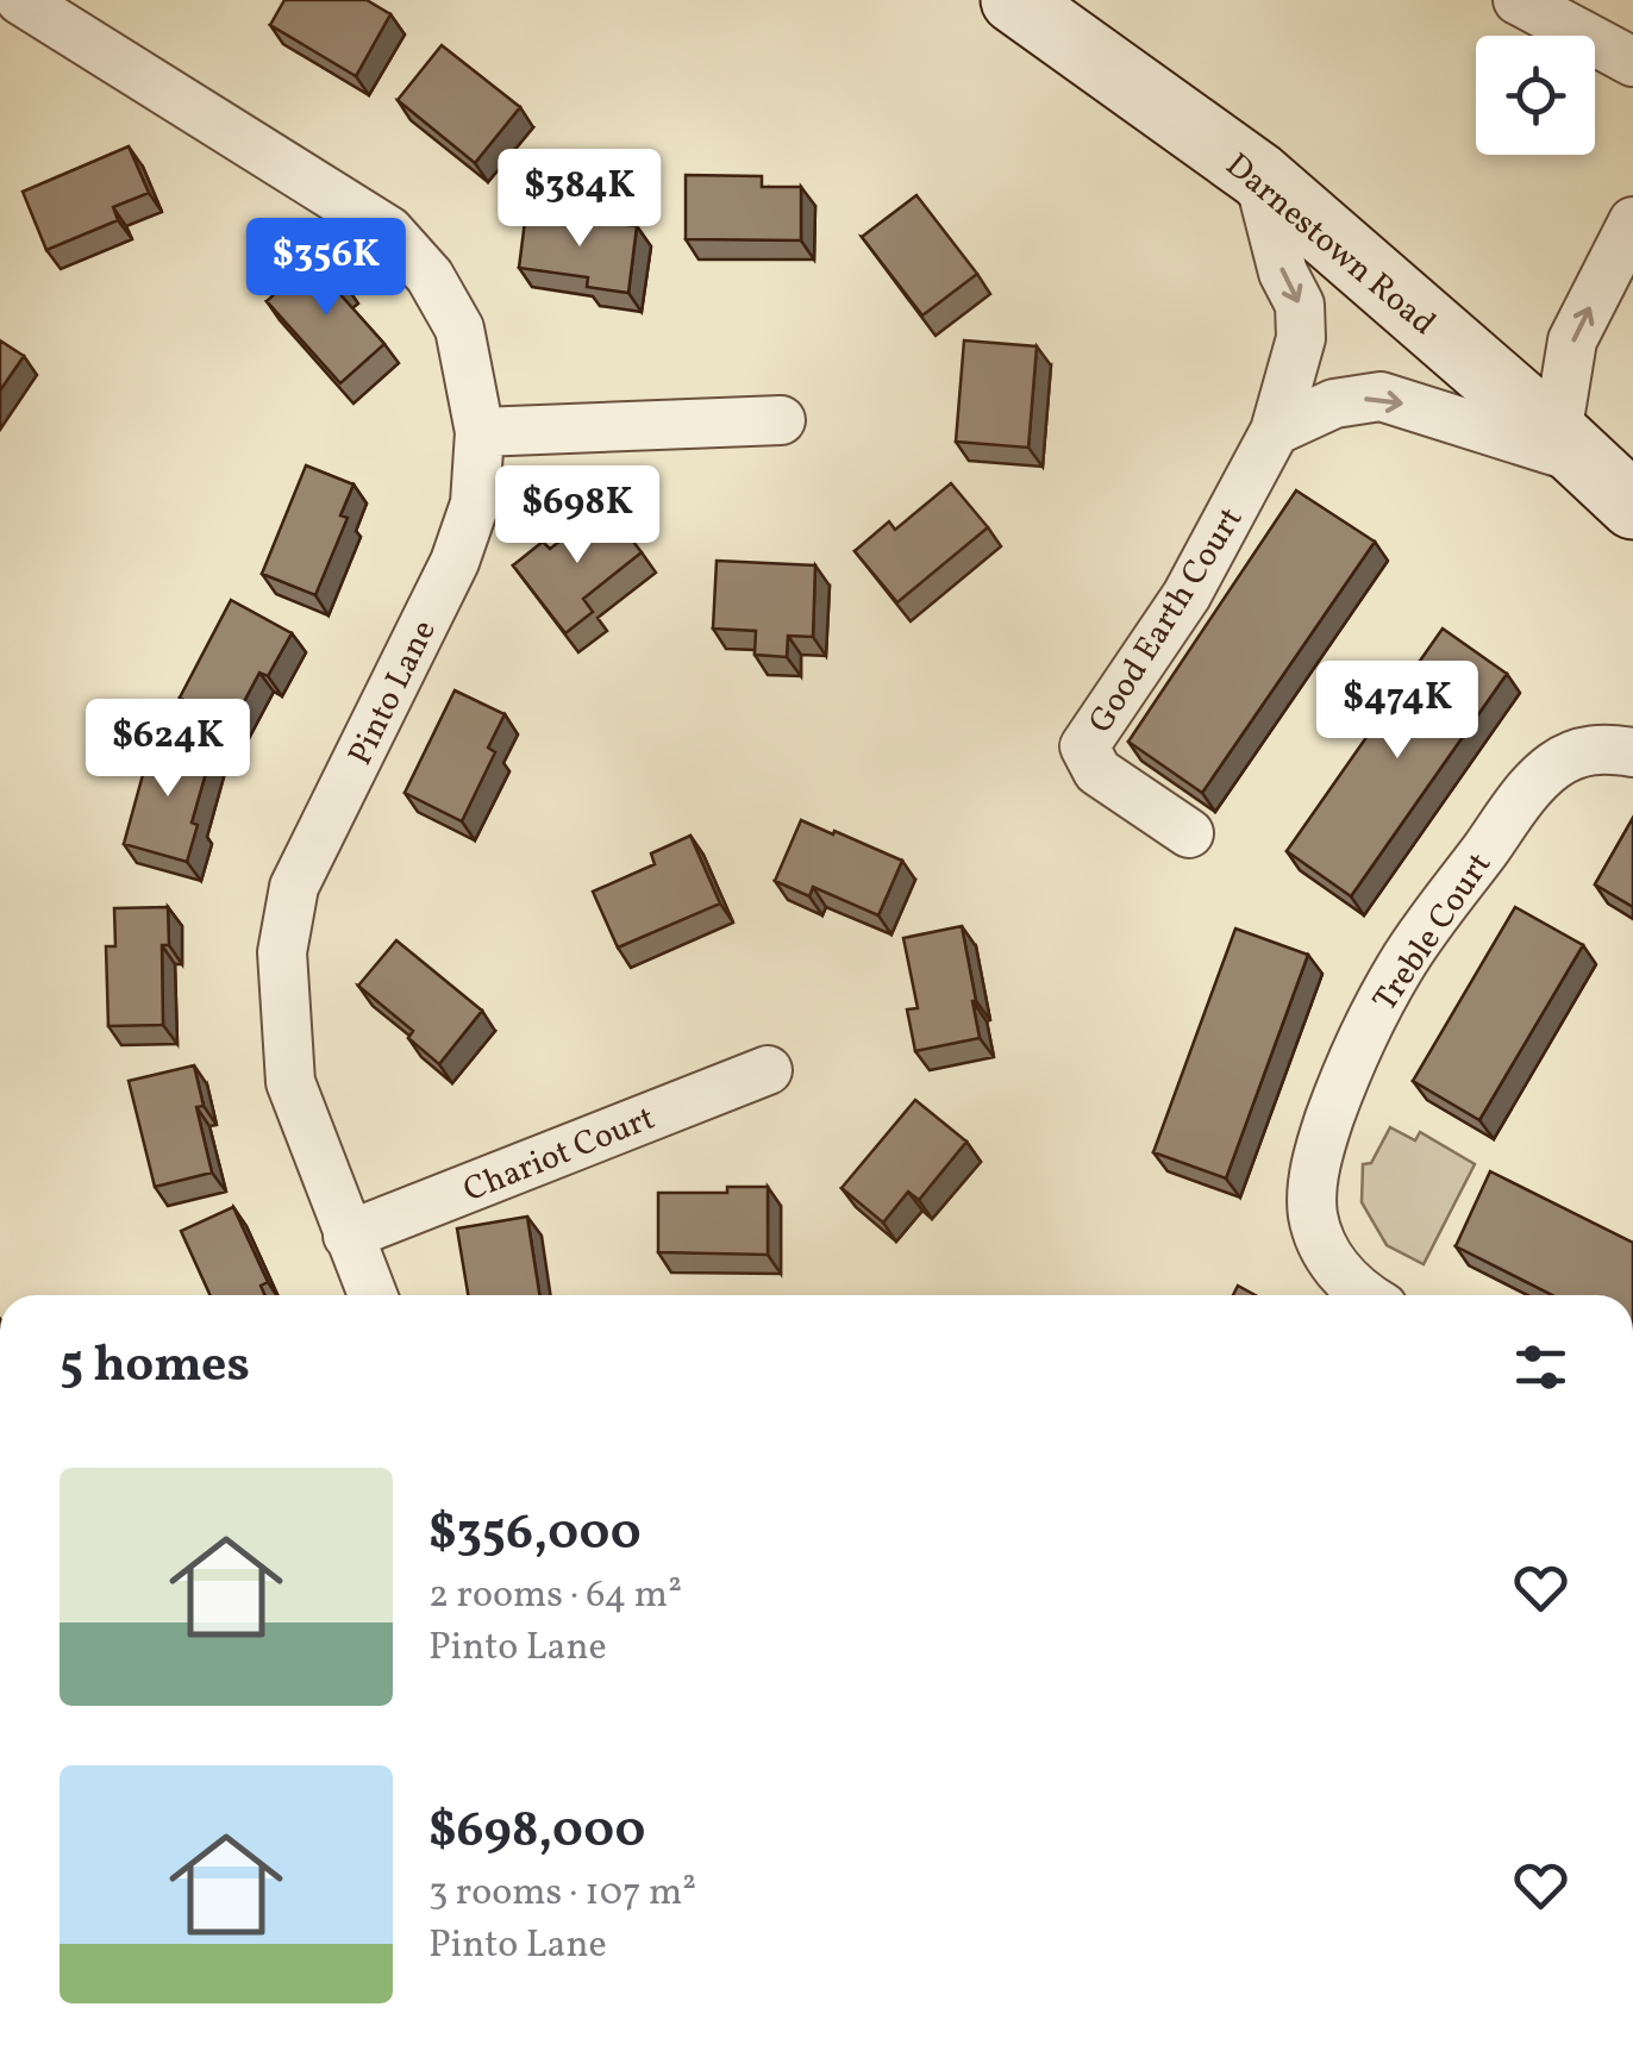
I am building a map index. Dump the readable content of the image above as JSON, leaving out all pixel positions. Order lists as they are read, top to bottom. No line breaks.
{"streets":{"main road":["Darnestown Road"],"street":["Good Earth Court","Pinto Lane","Treble Court","Chariot Court"]},"crossings":[["Darnestown Road","Good Earth Court"],["Pinto Lane","Chariot Court"]],"page":{"price":["$384K","$356K","$698K","$474K","$624K"],"heading":"5 homes","list":[{"name":"$356,000","note":"2 rooms · 64 m² · Pinto Lane"},{"name":"$698,000","note":"3 rooms · 107 m² · Pinto Lane"}]}}
